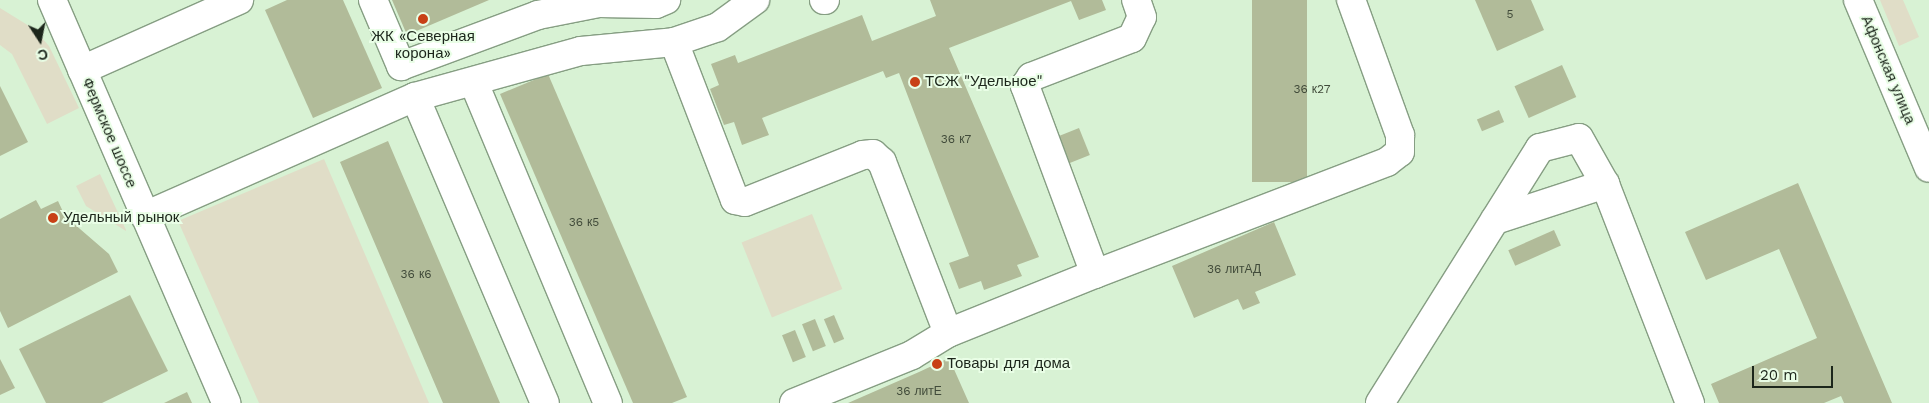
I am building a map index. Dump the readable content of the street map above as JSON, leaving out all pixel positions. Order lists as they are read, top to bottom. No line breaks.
{"streets":{"street":["Афонская улица","Фермское шоссе"]},"places":["ЖК «Северная корона»","ТСЖ \"Удельное\"","Удельный рынок","Товары для дома"],"house_numbers":["5","36 к27","36 к7","36 к5","36 литАД","36 к6","36 литЕ"],"scale_bar":"20 m","north":"bottom"}
